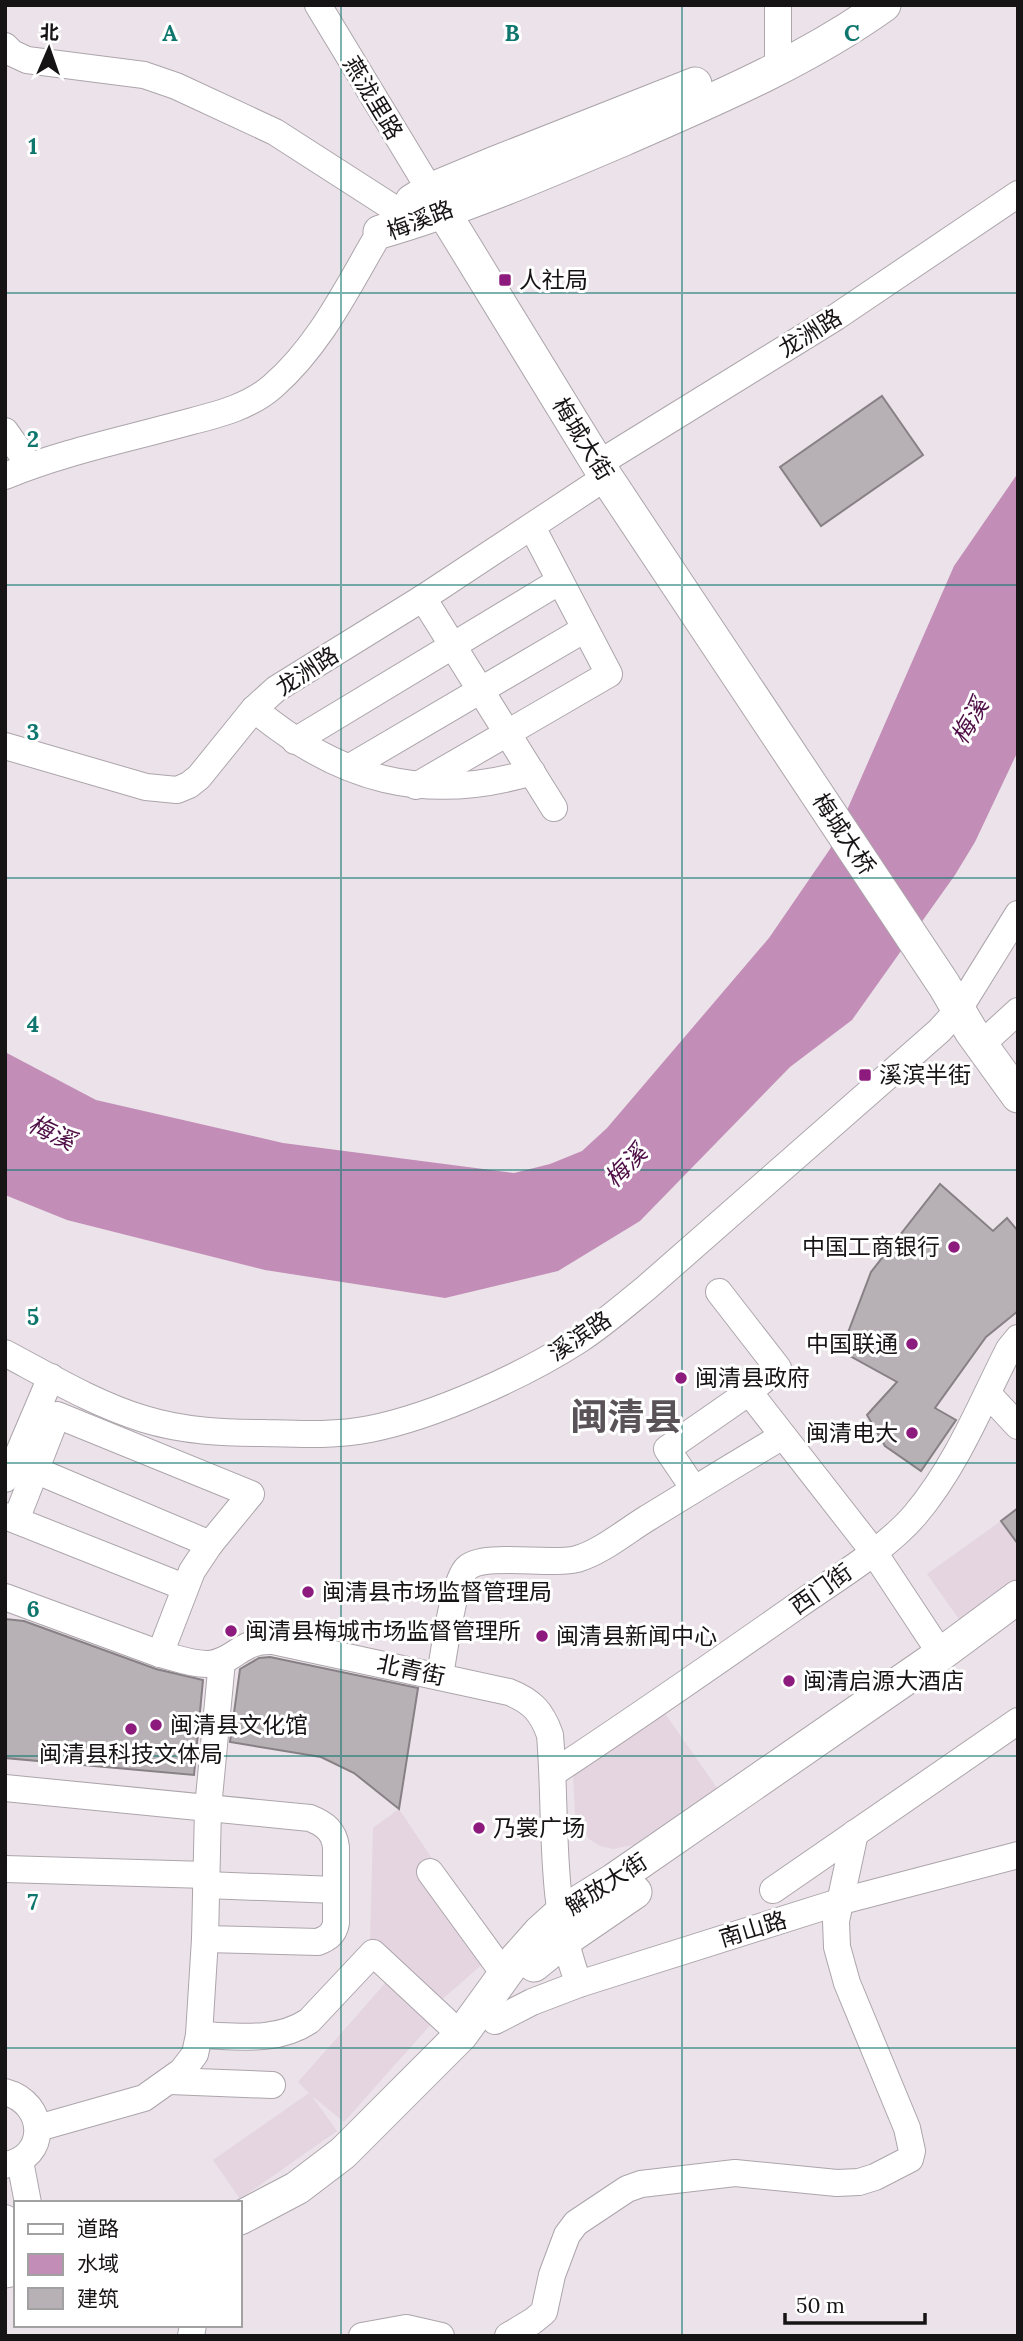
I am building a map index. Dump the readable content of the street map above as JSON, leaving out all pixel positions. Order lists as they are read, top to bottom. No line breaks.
{"streets":{"main road":["梅溪路","梅城大街","梅城大桥","解放大街"],"street":["燕泷里路","龙洲路","溪滨路","西门街","北青街","南山路"]},"crossings":[["燕泷里路","梅溪路"],["燕泷里路","梅城大街"],["梅溪路","梅城大街"],["龙洲路","梅城大街"],["梅城大街","梅城大桥"],["梅城大桥","溪滨路"],["西门街","北青街"],["北青街","解放大街"],["北青街","南山路"],["解放大街","南山路"]],"districts":["闽清县"],"water":["梅溪"],"places":{"transit":["人社局","溪滨半街"],"other":["中国工商银行","中国联通","闽清县政府","闽清电大","闽清县市场监督管理局","闽清县梅城市场监督管理所","闽清县新闻中心","闽清启源大酒店","闽清县文化馆","闽清县科技文体局","乃裳广场"]},"legend":["道路","水域","建筑"],"scale_bar":"50 m","north":"top","grid":{"columns":["A","B","C"],"rows":["1","2","3","4","5","6","7"]}}
